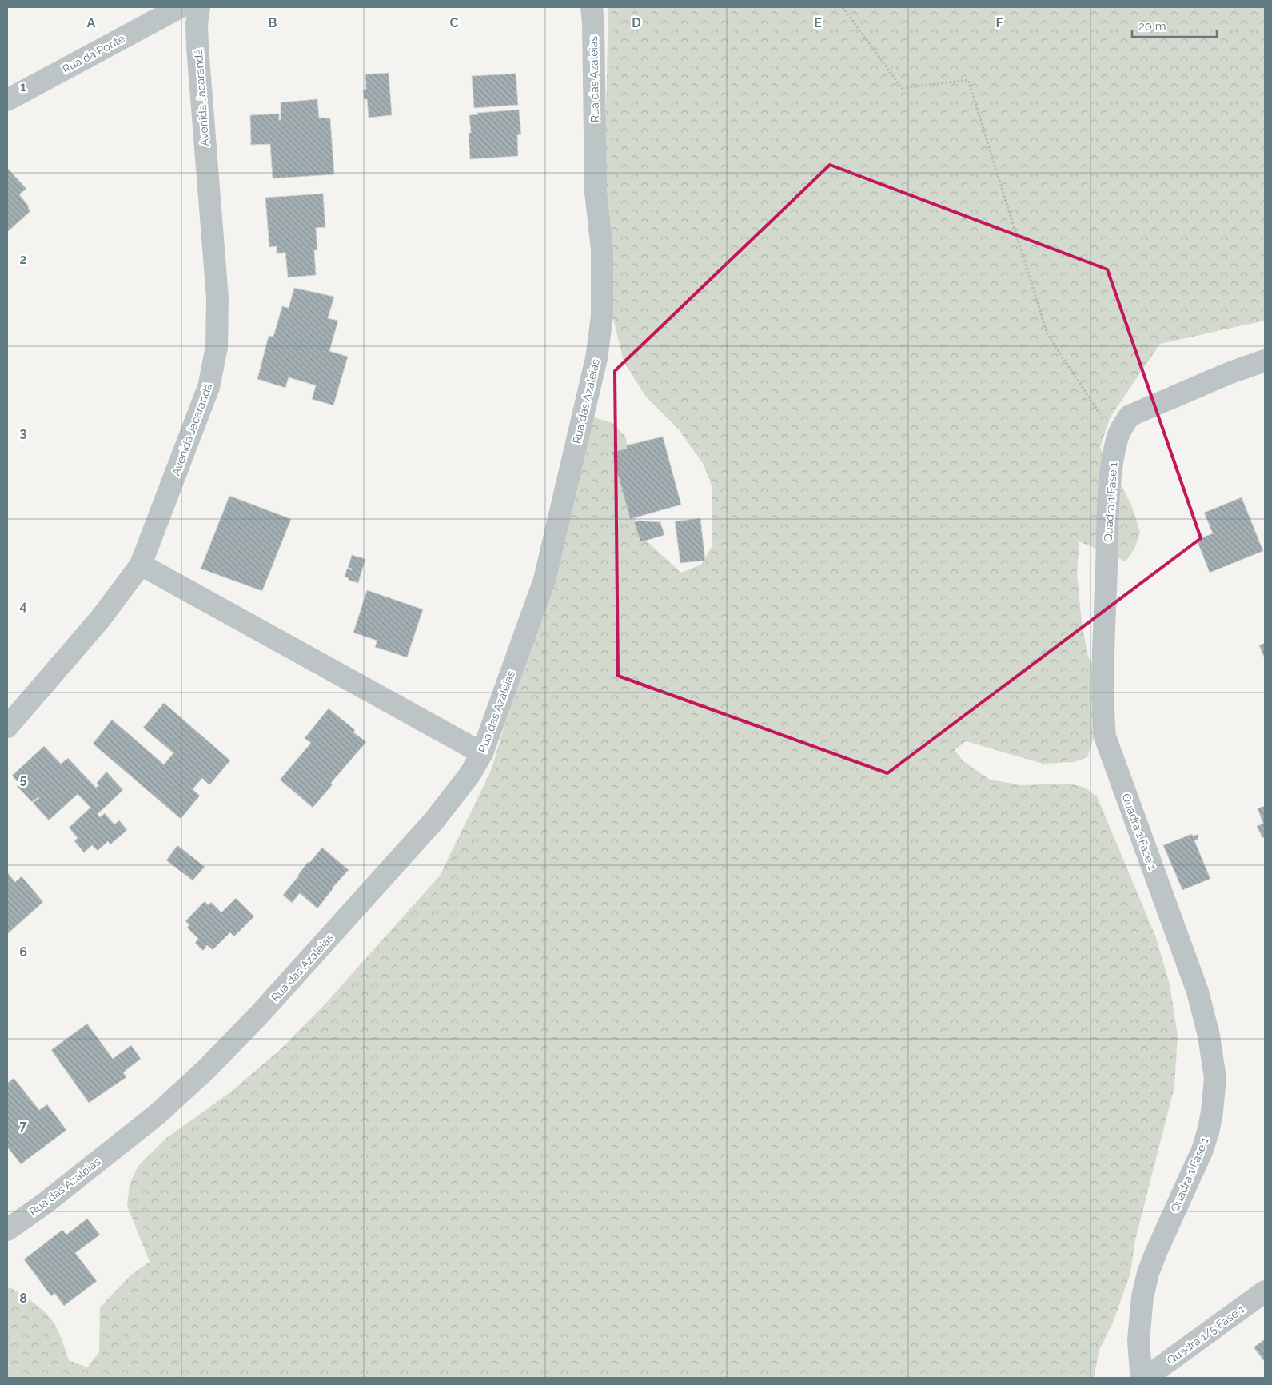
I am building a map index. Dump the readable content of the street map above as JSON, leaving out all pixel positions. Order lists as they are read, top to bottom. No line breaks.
{"streets":{"street":["Rua da Ponte","Rua das Azaleias","Avenida Jacarandá","Quadra 1 Fase 1","Quadra 1/5 Fase 1"]},"crossings":[["Quadra 1 Fase 1","Quadra 1/5 Fase 1"]],"scale_bar":"20 m","grid":{"columns":["A","B","C","D","E","F"],"rows":["1","2","3","4","5","6","7","8"]}}
